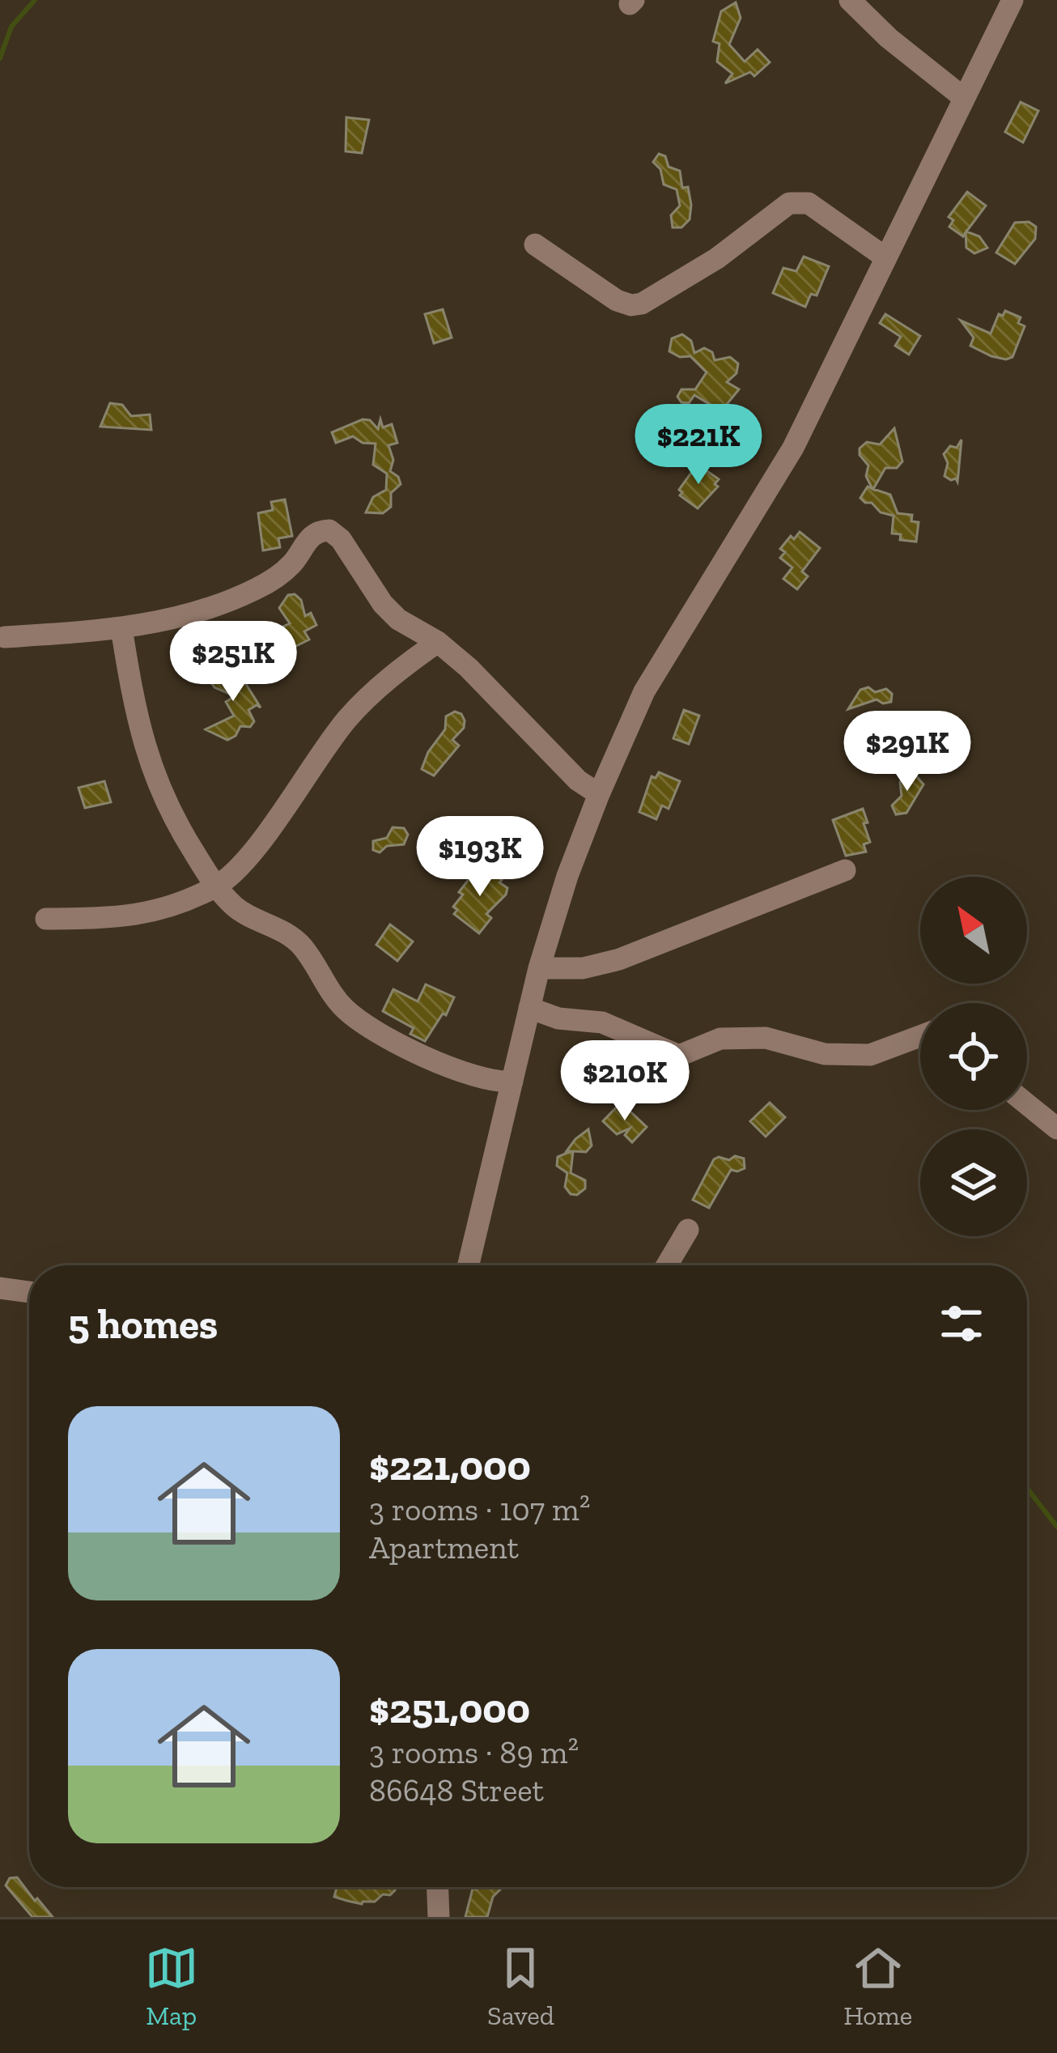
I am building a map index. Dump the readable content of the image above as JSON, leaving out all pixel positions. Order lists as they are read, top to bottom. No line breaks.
{"north":"top left","page":{"price":["$221K","$251K","$291K","$193K","$210K"],"heading":"5 homes","list":[{"name":"$221,000","note":"3 rooms · 107 m² · Apartment"},{"name":"$251,000","note":"3 rooms · 89 m² · 86648 Street"}],"tabs":["Map","Saved","Home"]}}
